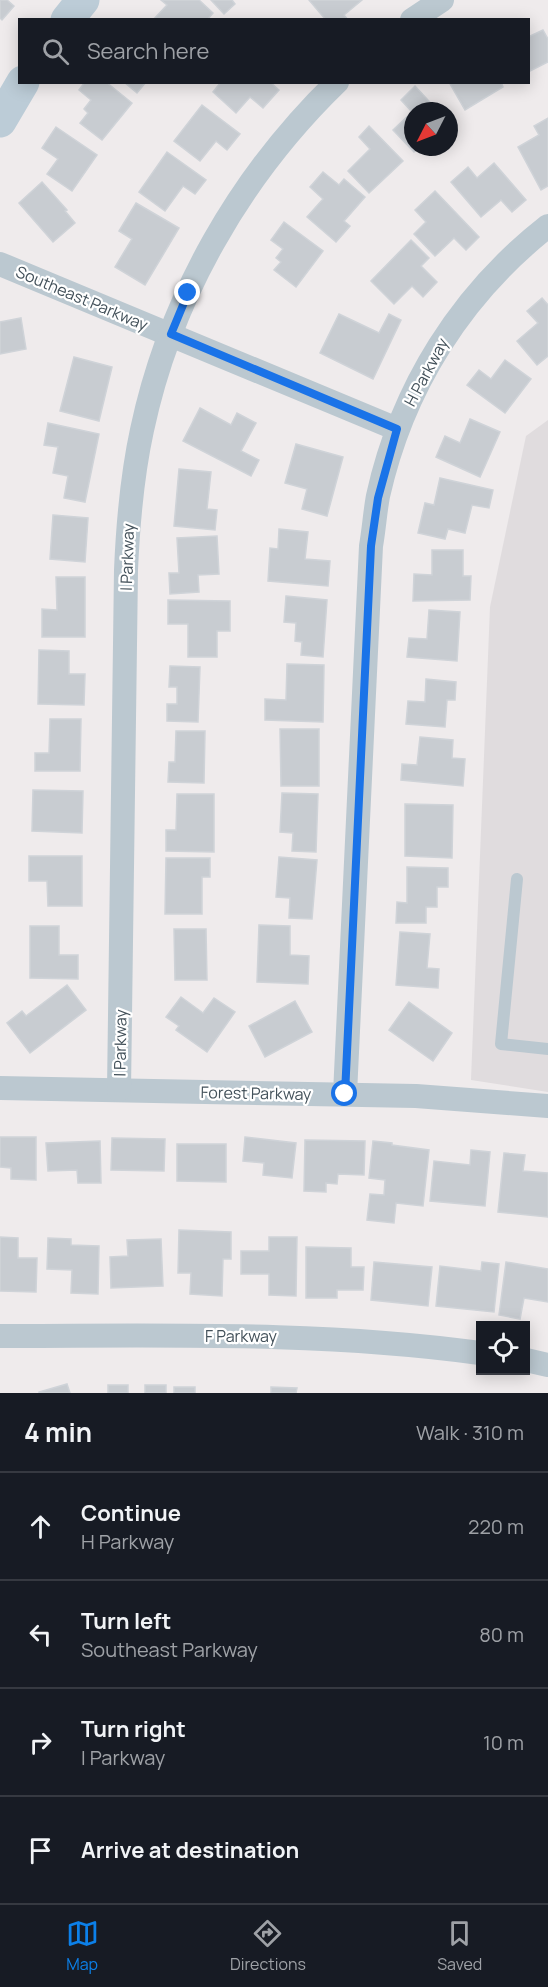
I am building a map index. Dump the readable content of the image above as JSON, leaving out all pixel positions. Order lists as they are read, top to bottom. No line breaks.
{"streets":{"street":["Southeast Parkway","H Parkway","I Parkway","Forest Parkway","F Parkway"]},"crossings":[["Southeast Parkway","H Parkway"],["Southeast Parkway","I Parkway"],["H Parkway","Forest Parkway"],["I Parkway","Forest Parkway"]],"north":"bottom left","page":{"search":"Search here","heading":["4 min","Walk · 310 m"],"list":[["Continue","H Parkway","220 m"],["Turn left","Southeast Parkway","80 m"],["Turn right","I Parkway","10 m"],"Arrive at destination"],"nav":["Map","Directions","Saved"]}}
